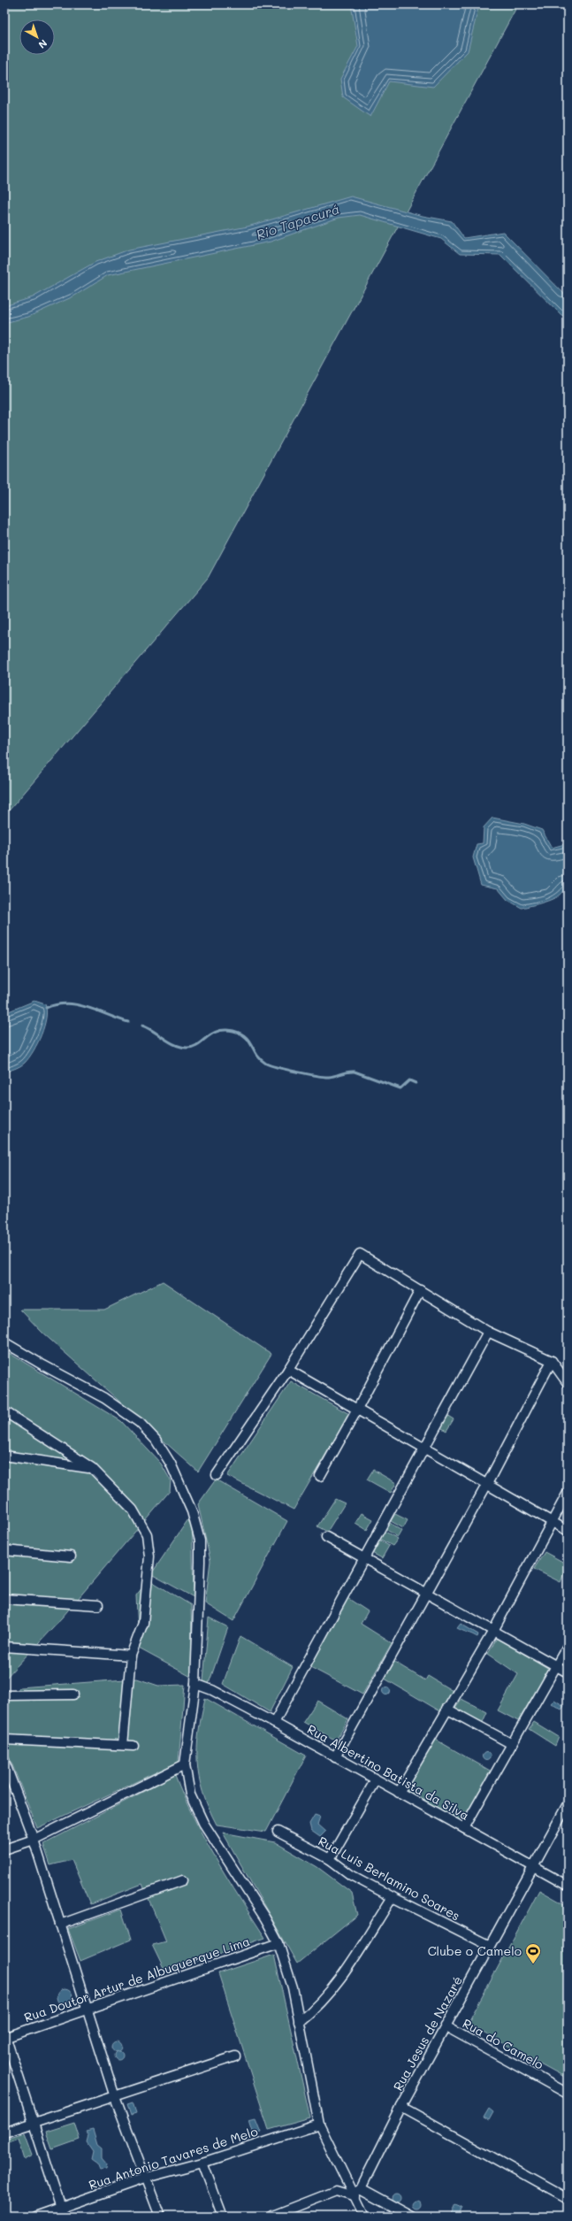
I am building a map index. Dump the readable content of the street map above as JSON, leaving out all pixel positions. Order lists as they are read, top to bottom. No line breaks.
{"streets":{"street":["Rua Albertino Batista da Silva","Rua Luis Berlamino Soares","Rua Doutor Artur de Albuquerque Lima","Rua Jesus de Nazaré","Rua do Camelo","Rua Antonio Tavares de Melo"]},"crossings":[["Rua Albertino Batista da Silva","Rua Jesus de Nazaré"],["Rua Luis Berlamino Soares","Rua Jesus de Nazaré"],["Rua Jesus de Nazaré","Rua do Camelo"]],"water":["Rio Tapacurá"],"places":{"sports":["Clube o Camelo"]},"north":"bottom right"}
